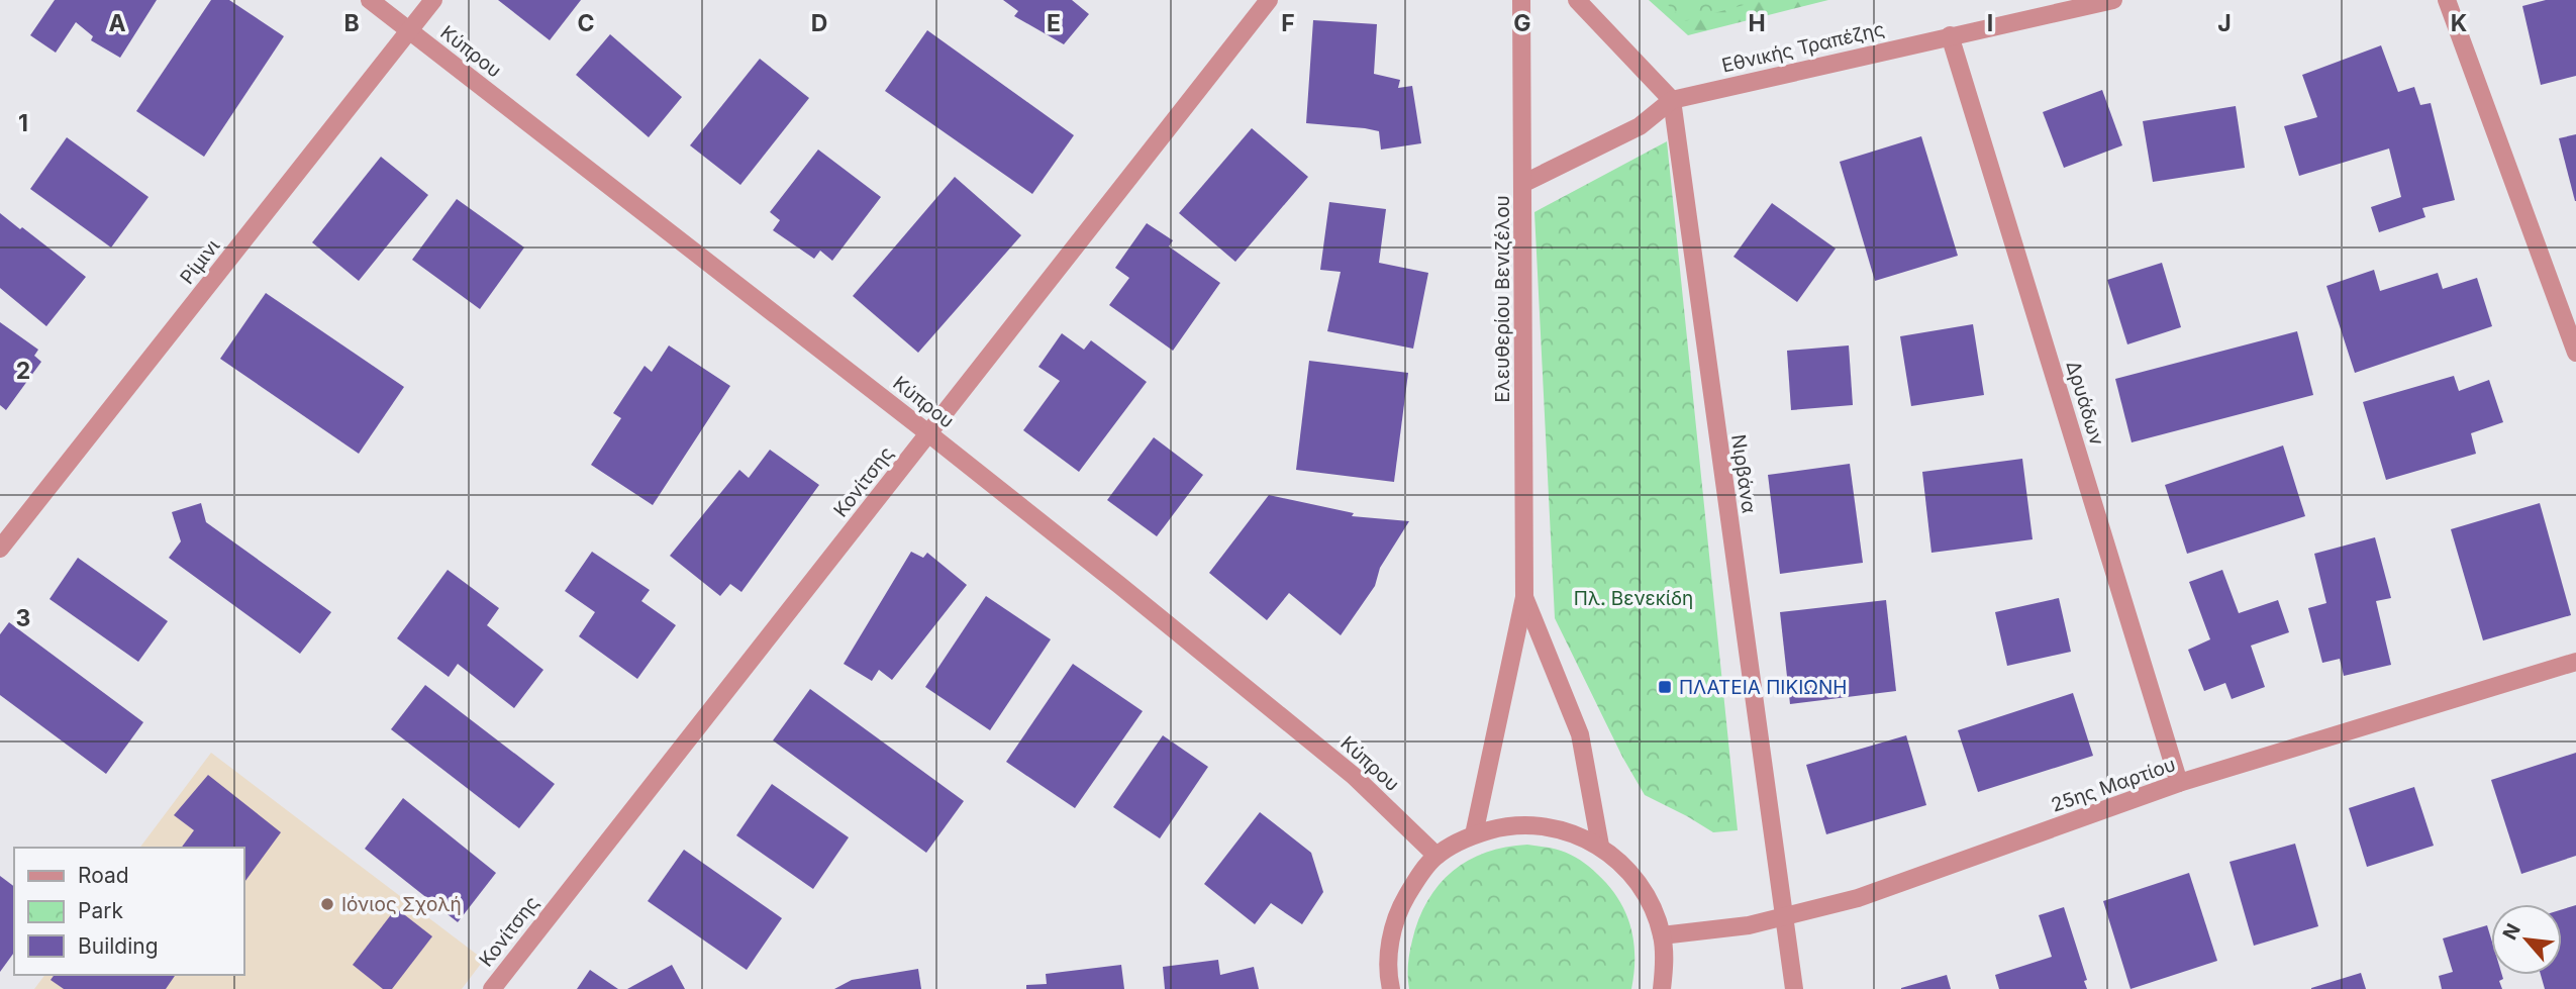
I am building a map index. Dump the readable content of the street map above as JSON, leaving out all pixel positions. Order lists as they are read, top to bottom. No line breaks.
{"streets":{"street":["Εθνικής Τραπέζης","Κύπρου","Ρίμινι","Ελευθερίου Βενιζέλου","Δρυάδων","Νιρβάνα","Κονίτσης","25ης Μαρτίου"]},"crossings":[["Εθνικής Τραπέζης","Ελευθερίου Βενιζέλου"],["Εθνικής Τραπέζης","Δρυάδων"],["Εθνικής Τραπέζης","Νιρβάνα"],["Κύπρου","Ρίμινι"],["Κύπρου","Κονίτσης"],["Δρυάδων","25ης Μαρτίου"],["Νιρβάνα","25ης Μαρτίου"]],"parks":["Πλ. Βενεκίδη"],"places":{"transit":["ΠΛΑΤΕΙΑ ΠΙΚΙΩΝΗ"],"other":["Ιόνιος Σχολή"]},"legend":["Road","Park","Building"],"north":"top left","grid":{"columns":["A","B","C","D","E","F","G","H","I","J","K"],"rows":["1","2","3"]}}
